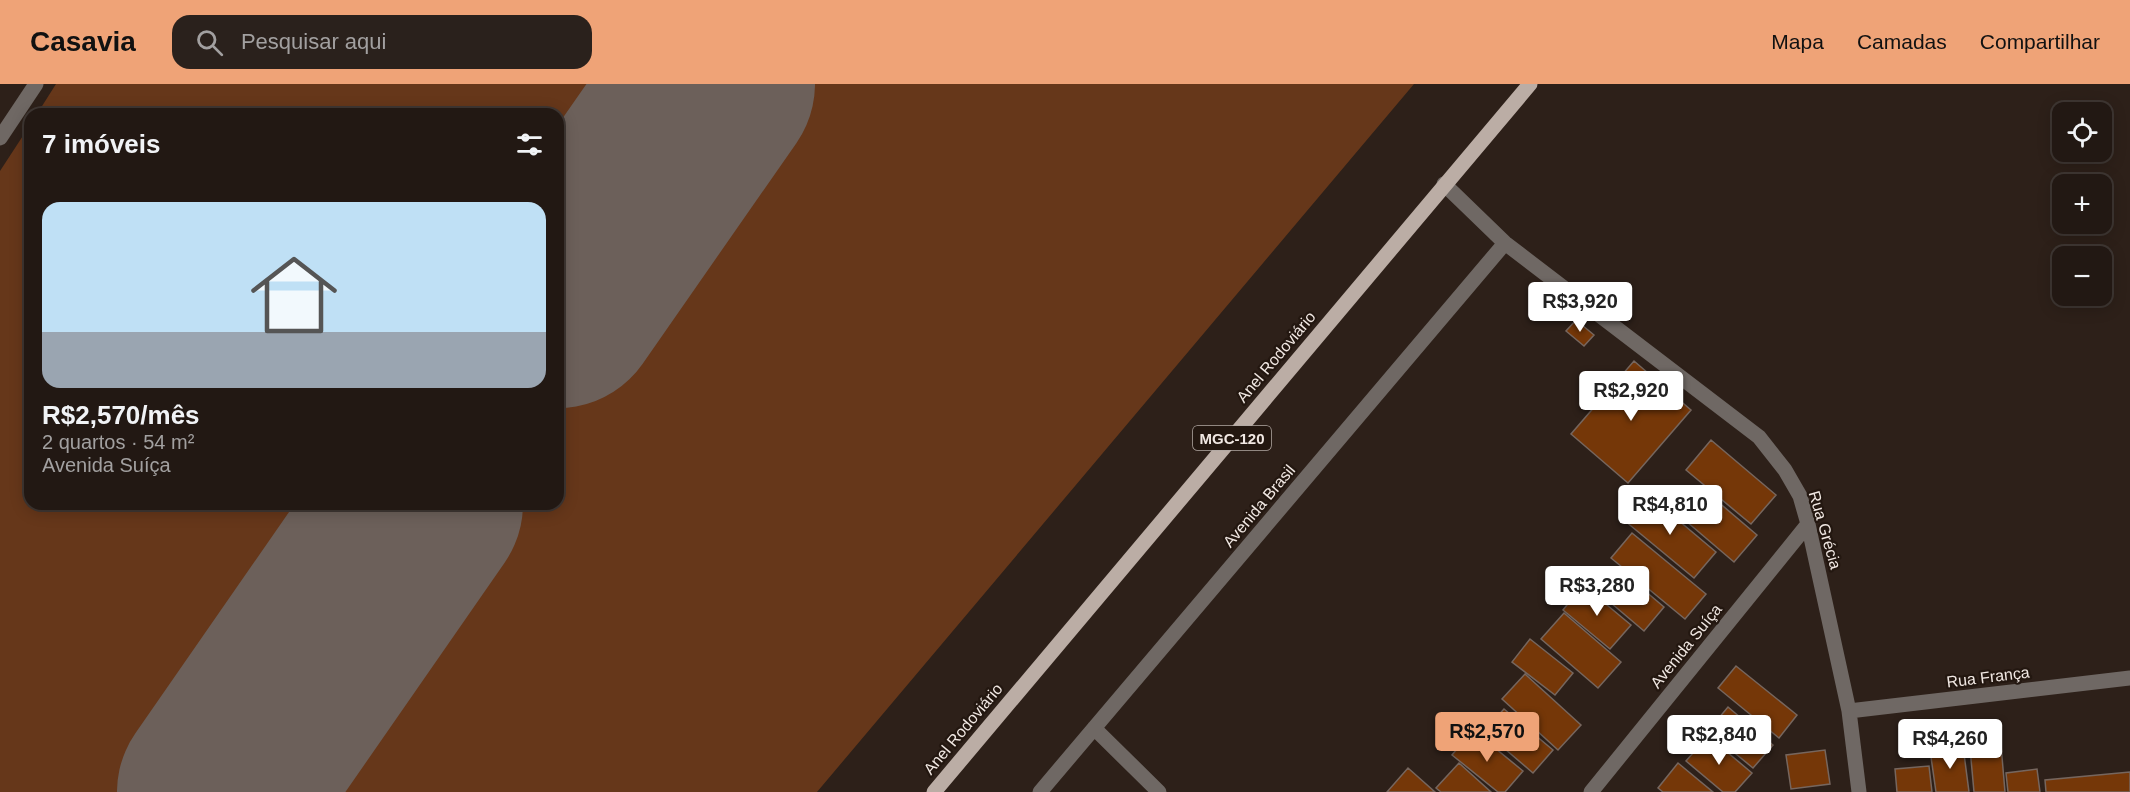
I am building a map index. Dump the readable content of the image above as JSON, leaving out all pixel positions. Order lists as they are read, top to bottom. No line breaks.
{"streets":{"main road":["Anel Rodoviário","MGC-120"],"street":["Avenida Brasil","Rua Grécia","Avenida Suíça","Rua França"]},"crossings":[["Anel Rodoviário","Rua Grécia"],["Avenida Brasil","Rua Grécia"],["Rua Grécia","Avenida Suíça"],["Rua Grécia","Rua França"]],"page":{"header":"Casavia","search":"Pesquisar aqui","nav":["Mapa","Camadas","Compartilhar"],"map_buttons":["+","−"],"heading":"7 imóveis","list":[{"name":"R$2,570/mês","note":"2 quartos · 54 m² · Avenida Suíça"}],"price":["R$3,920","R$2,920","R$4,810","R$3,280","R$2,570","R$2,840","R$4,260"]}}
